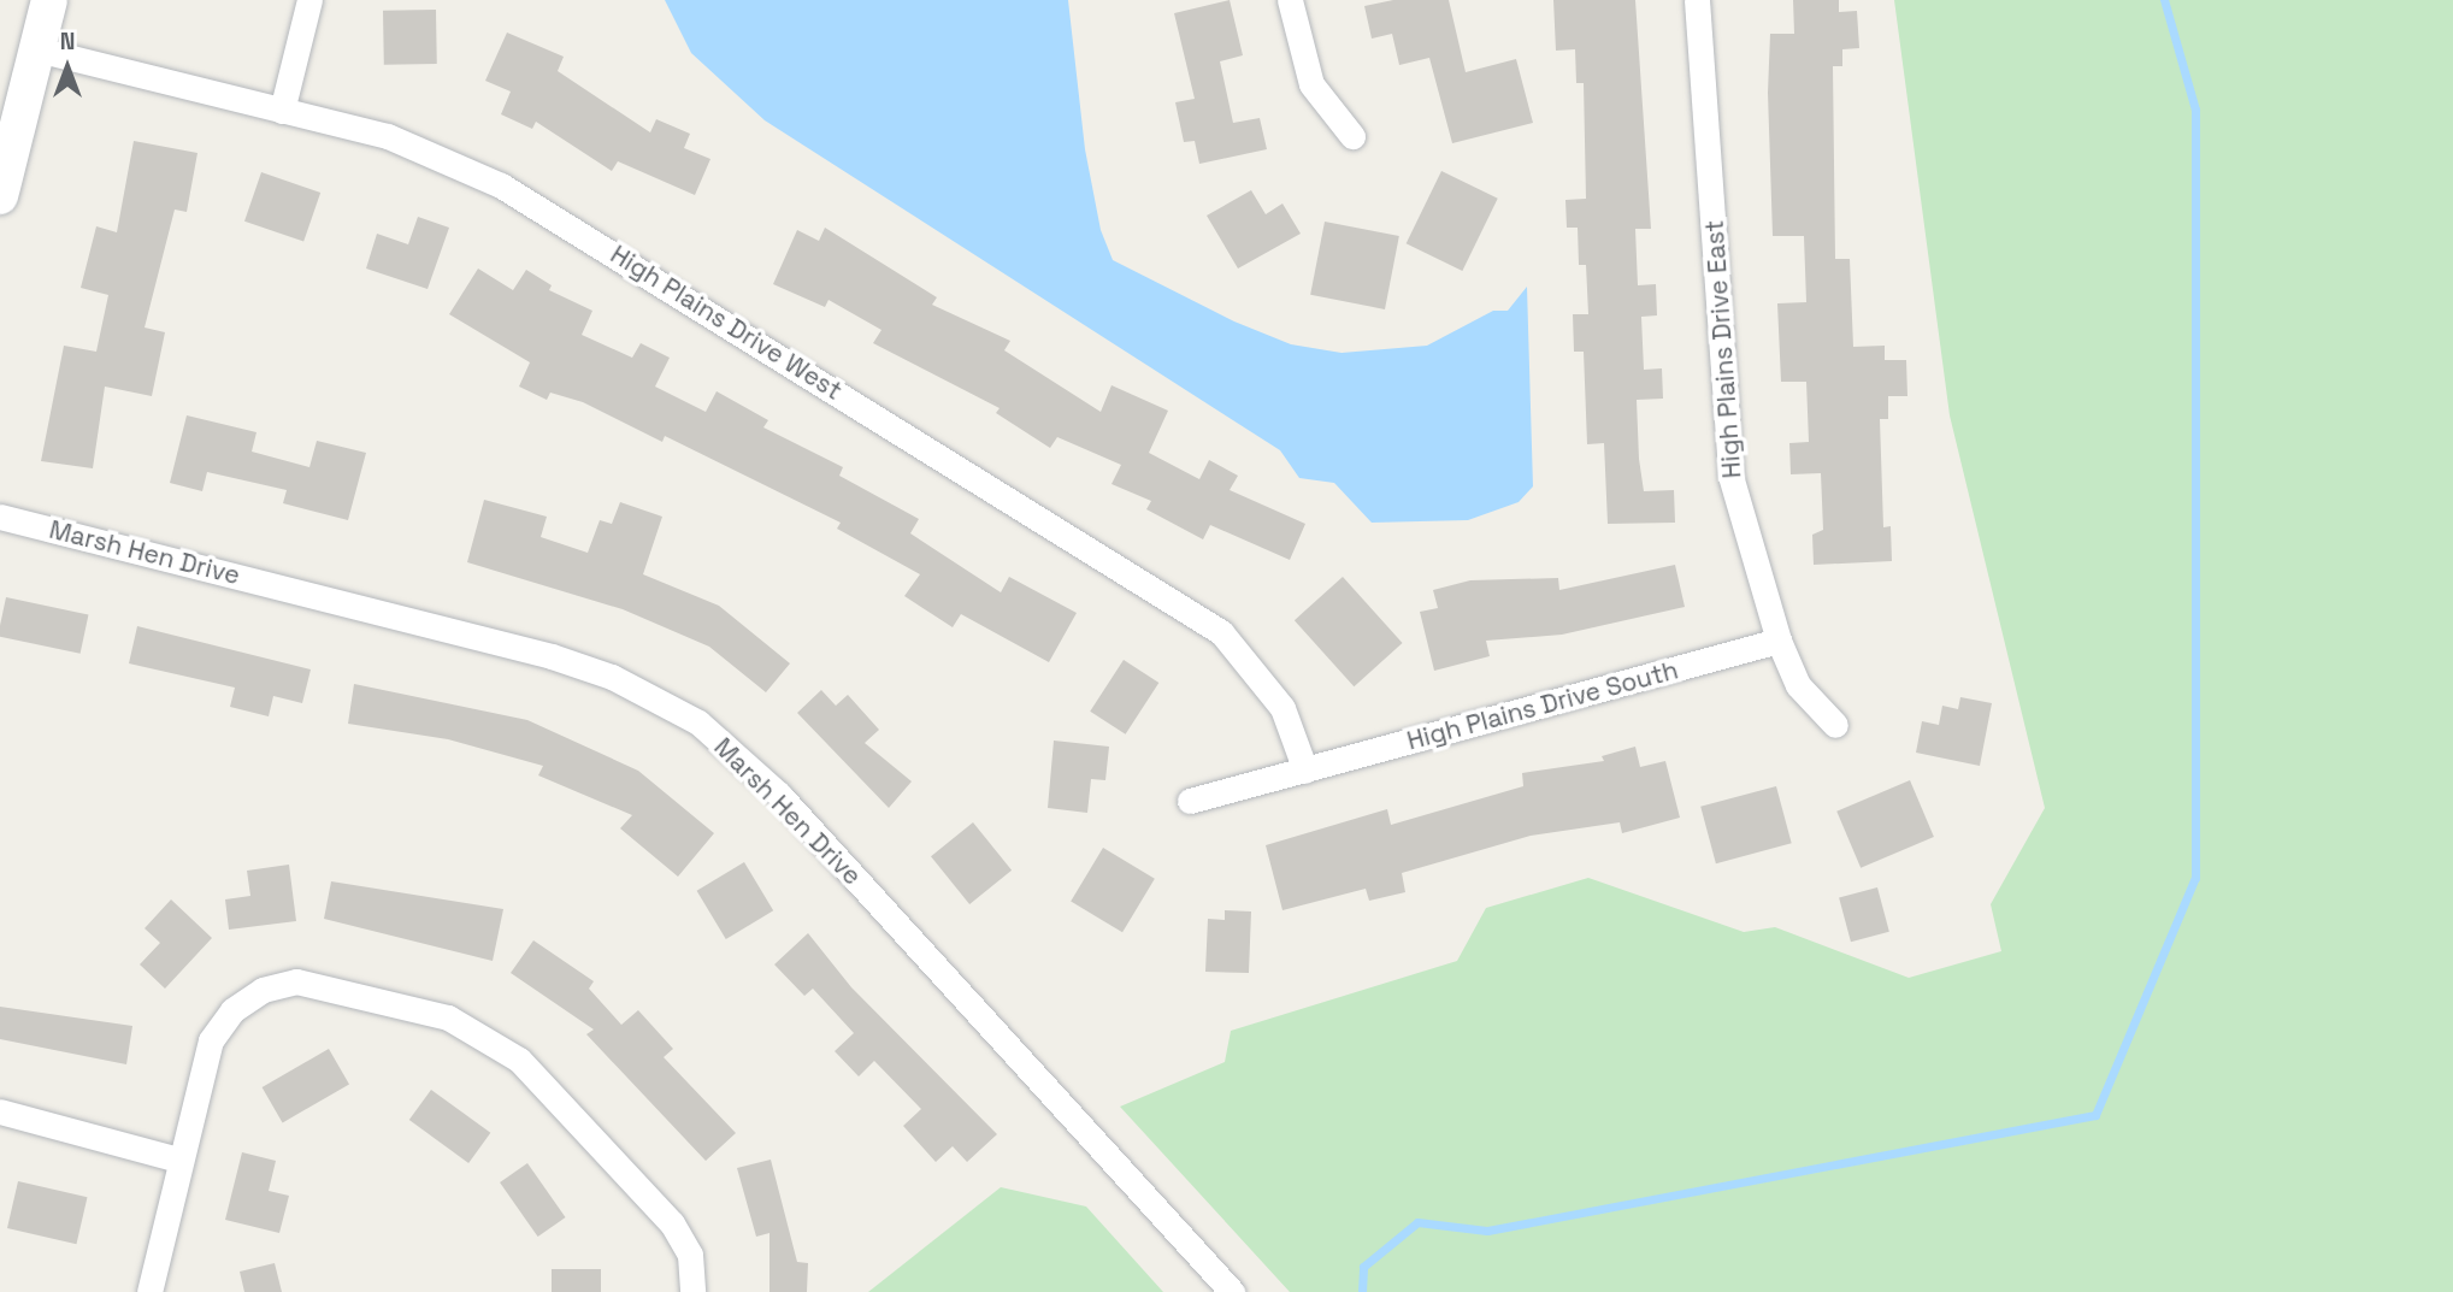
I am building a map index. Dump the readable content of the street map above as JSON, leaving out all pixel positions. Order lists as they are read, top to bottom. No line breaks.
{"streets":{"street":["High Plains Drive West","High Plains Drive East","Marsh Hen Drive","High Plains Drive South"]},"crossings":[["High Plains Drive West","High Plains Drive South"],["High Plains Drive East","High Plains Drive South"]],"north":"top"}
